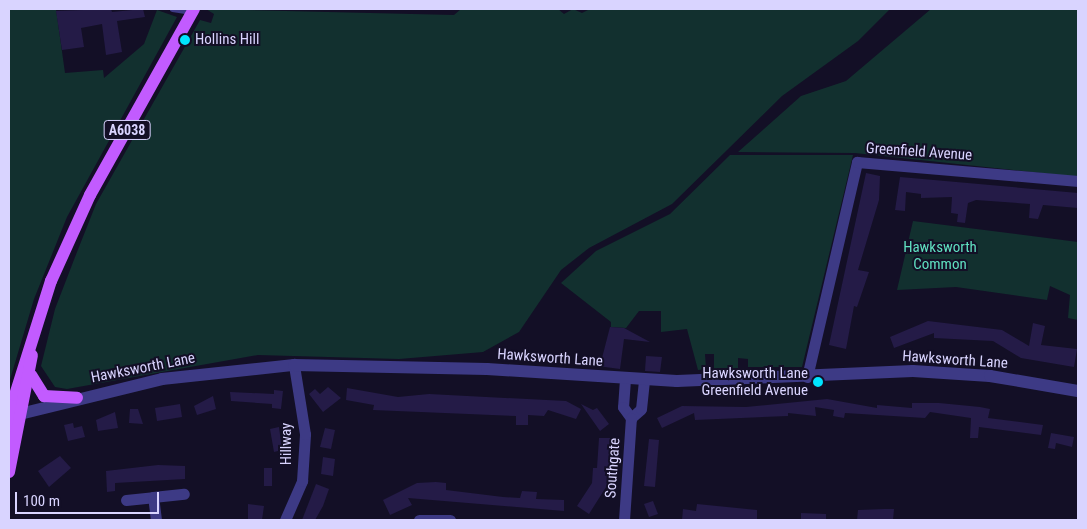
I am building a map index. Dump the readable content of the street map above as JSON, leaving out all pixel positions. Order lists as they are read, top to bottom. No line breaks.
{"streets":{"main road":["A6038"],"street":["Greenfield Avenue","Hawksworth Lane","Hillway","Southgate"]},"crossings":[["A6038","Hawksworth Lane"],["Greenfield Avenue","Hawksworth Lane"],["Hawksworth Lane","Hillway"],["Hawksworth Lane","Southgate"]],"parks":["Hawksworth Common"],"places":["Hollins Hill","Hawksworth Lane Greenfield Avenue"],"scale_bar":"100 m"}
